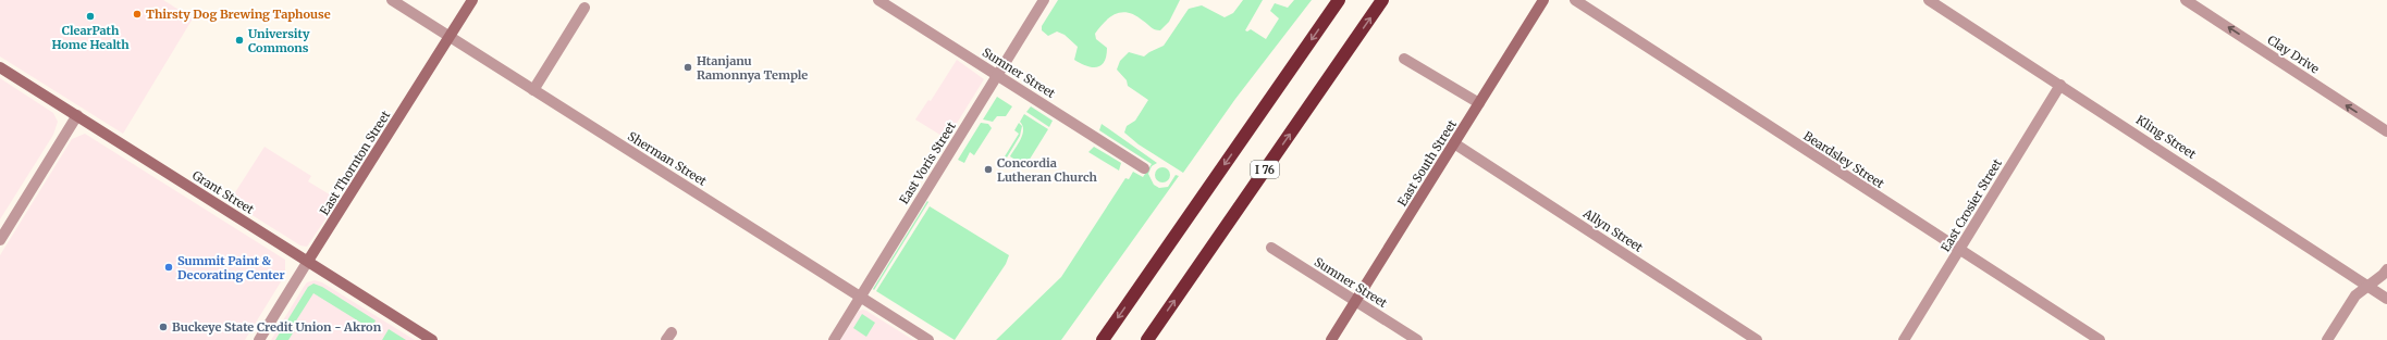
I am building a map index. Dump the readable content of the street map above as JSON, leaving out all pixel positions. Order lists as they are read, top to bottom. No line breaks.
{"streets":{"highway":["I 76"],"main road":["East Thornton Street","East South Street","Grant Street"],"street":["Clay Drive","Sumner Street","Kling Street","Sherman Street","Beardsley Street","East Voris Street","East Crosier Street","Allyn Street"]},"crossings":[["Sumner Street","East Voris Street"],["Sumner Street","East South Street"],["Kling Street","East Crosier Street"],["Sherman Street","East Thornton Street"],["Sherman Street","East Voris Street"],["Beardsley Street","East Crosier Street"],["East Thornton Street","Grant Street"],["East South Street","Allyn Street"]],"one_way":["Clay Drive"],"places":["Thirsty Dog Brewing Taphouse","ClearPath Home Health","University Commons","Htanjanu Ramonnya Temple","Concordia Lutheran Church","Summit Paint & Decorating Center","Buckeye State Credit Union - Akron"]}
